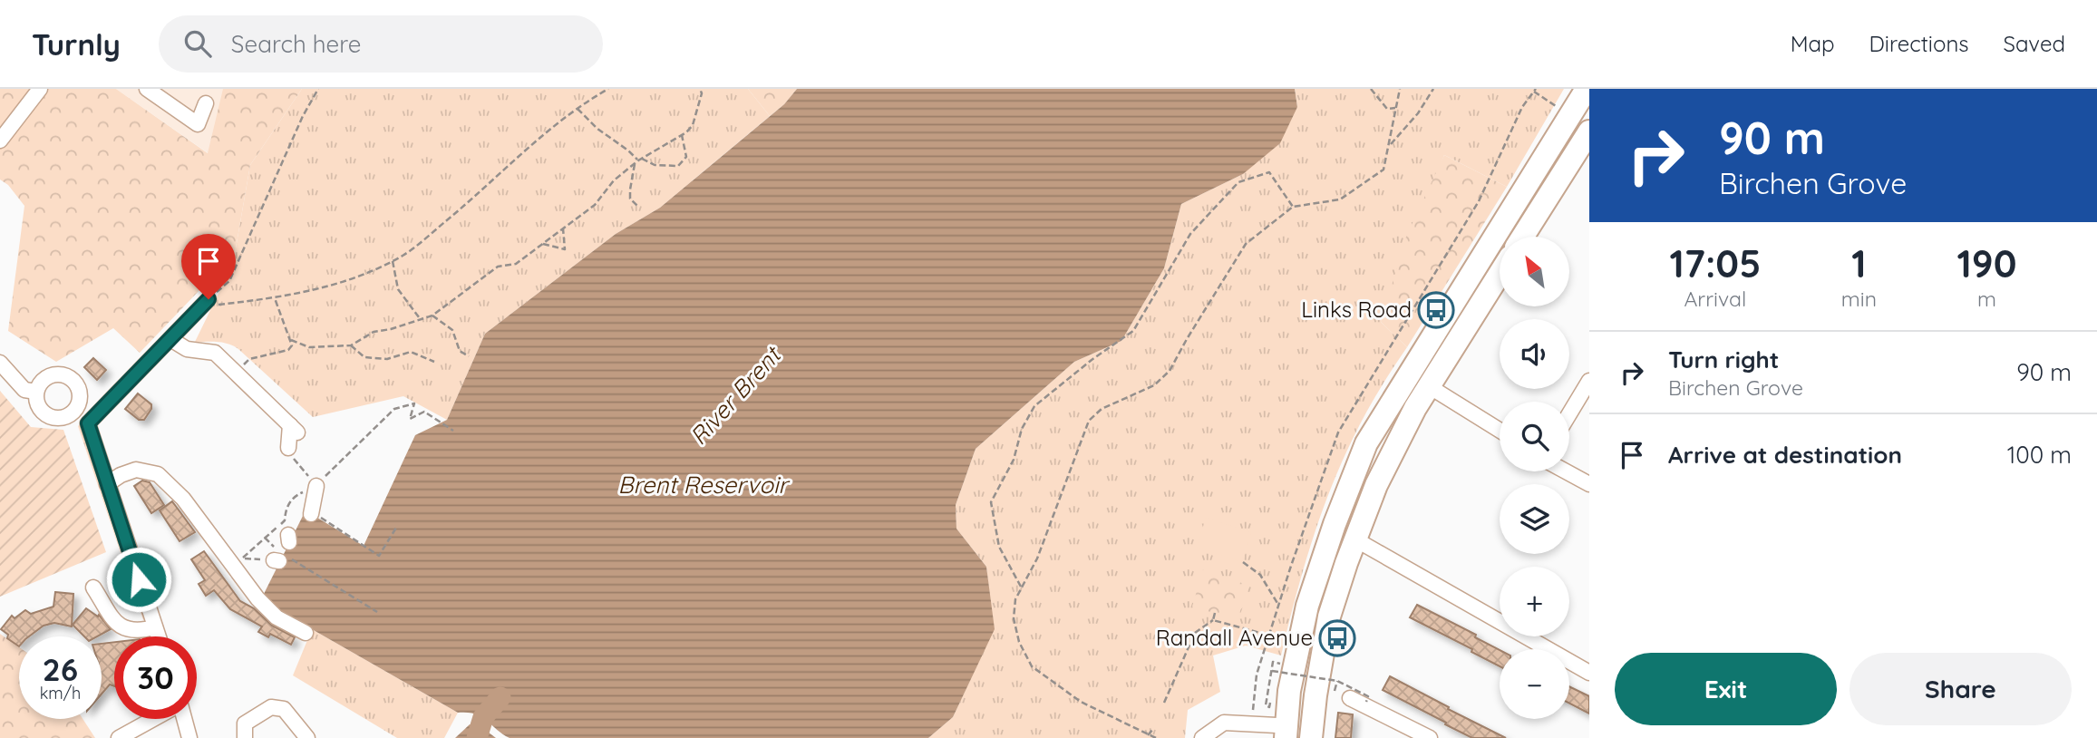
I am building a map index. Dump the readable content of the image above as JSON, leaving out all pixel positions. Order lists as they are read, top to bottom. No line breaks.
{"water":["River Brent","Brent Reservoir"],"places":{"bus stop":["Links Road","Randall Avenue"]},"north":"top left","page":{"header":"Turnly","search":"Search here","nav":["Map","Directions","Saved"],"turn":["90 m","Birchen Grove"],"eta":["17:05","Arrival","1","min","190","m"],"map_buttons":["+","−"],"list":[{"name":"Turn right","note":"Birchen Grove","value":"90 m"},{"name":"Arrive at destination","value":"100 m"}],"speed":"26 km/h","limit":"30","buttons":["Exit","Share"]}}
